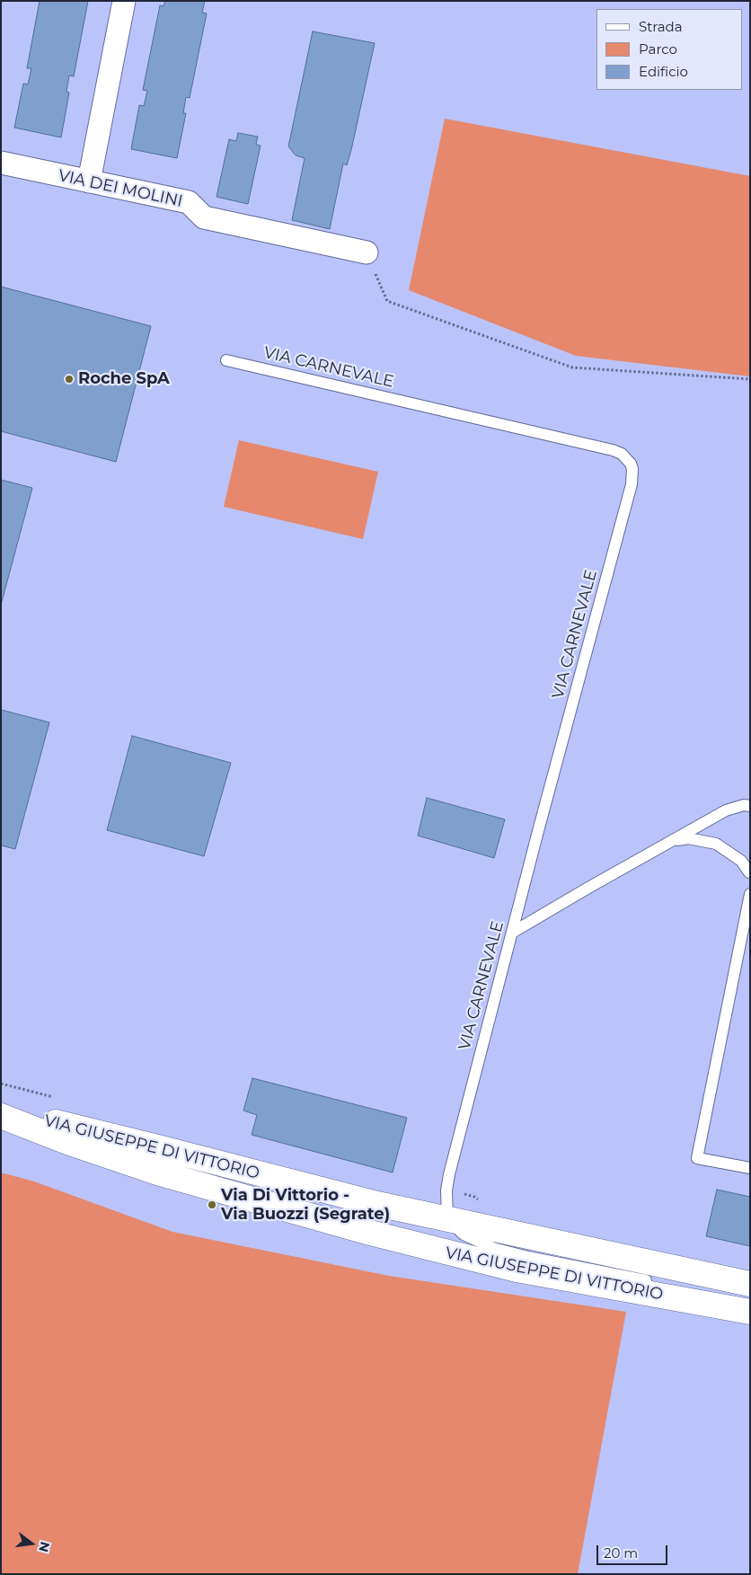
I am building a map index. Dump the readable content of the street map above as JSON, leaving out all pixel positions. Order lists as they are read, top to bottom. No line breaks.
{"streets":{"main road":["VIA GIUSEPPE DI VITTORIO"],"street":["VIA DEI MOLINI"],"lane":["VIA CARNEVALE"]},"crossings":[["VIA CARNEVALE","VIA GIUSEPPE DI VITTORIO"]],"places":["Roche SpA","Via Di Vittorio - Via Buozzi (Segrate)"],"legend":["Strada","Parco","Edificio"],"scale_bar":"20 m","north":"right"}
